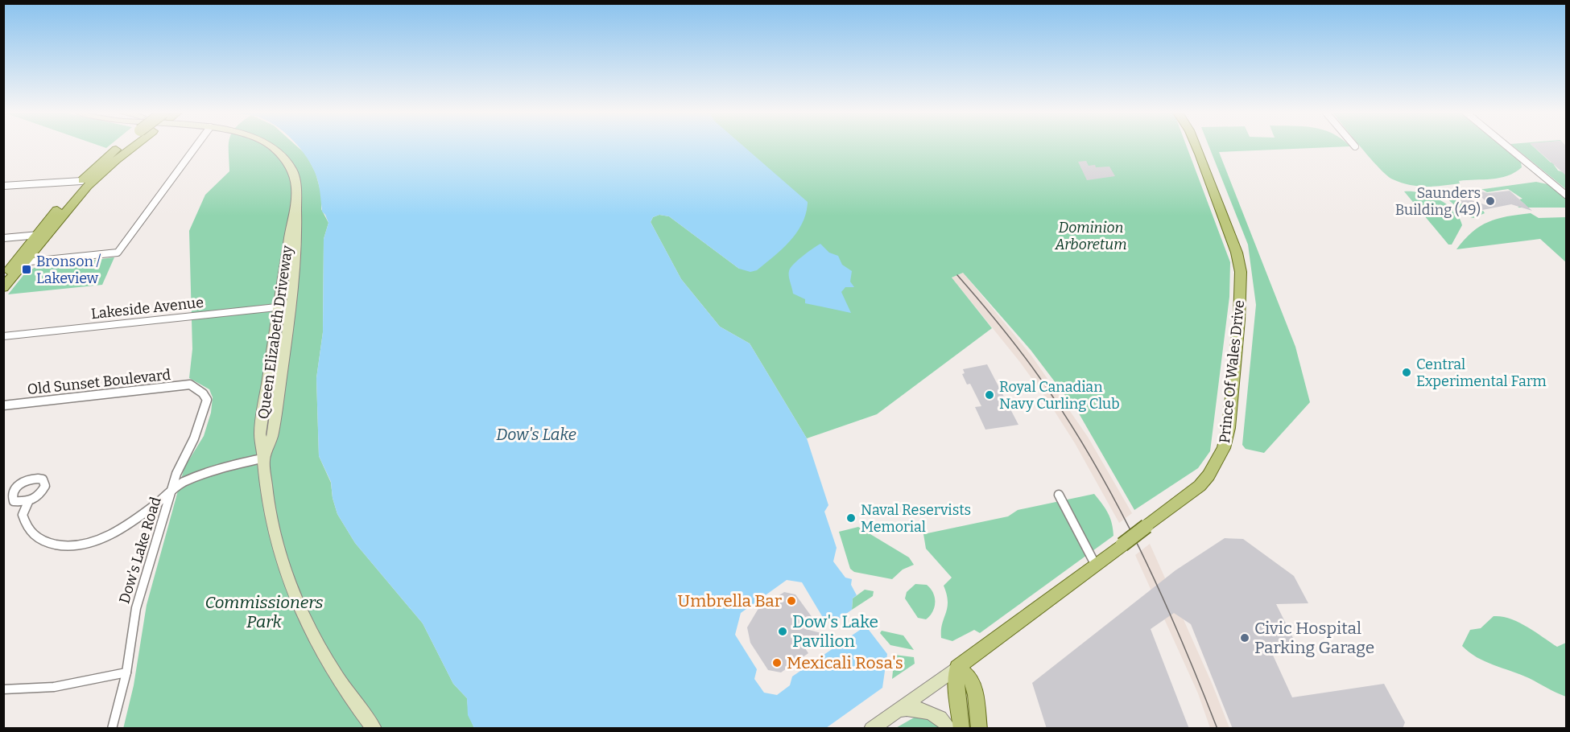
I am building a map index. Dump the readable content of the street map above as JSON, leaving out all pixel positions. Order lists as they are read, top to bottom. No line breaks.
{"streets":{"main road":["Queen Elizabeth Driveway","Prince Of Wales Drive"],"street":["Lakeside Avenue","Old Sunset Boulevard","Dow's Lake Road"]},"crossings":[["Lakeside Avenue","Queen Elizabeth Driveway"],["Old Sunset Boulevard","Dow's Lake Road"]],"water":["Dow's Lake"],"parks":["Dominion Arboretum","Commissioners Park"],"places":{"other":["Saunders Building (49)","Central Experimental Farm","Royal Canadian Navy Curling Club","Naval Reservists Memorial","Umbrella Bar","Dow's Lake Pavilion","Civic Hospital Parking Garage","Mexicali Rosa's"],"transit":["Bronson / Lakeview"]}}
